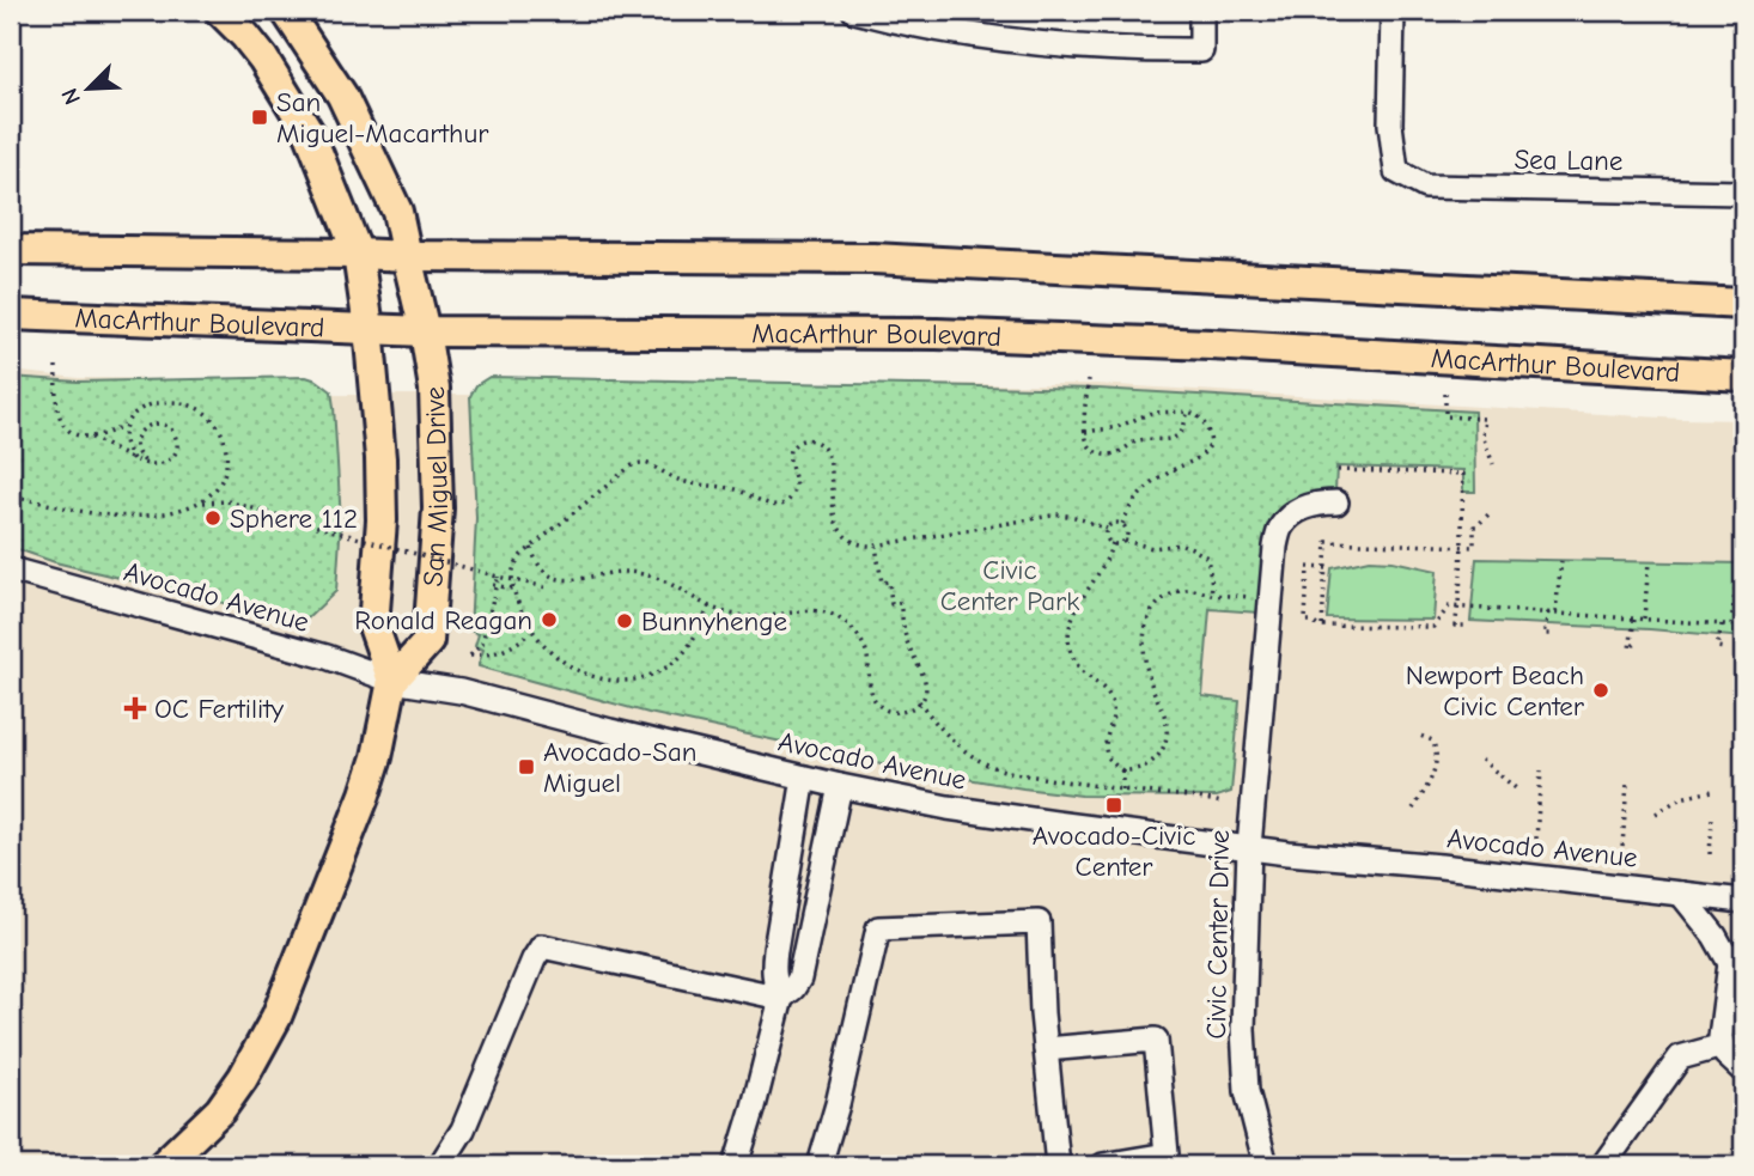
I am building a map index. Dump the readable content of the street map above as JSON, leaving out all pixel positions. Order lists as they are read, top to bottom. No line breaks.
{"streets":{"main road":["MacArthur Boulevard","San Miguel Drive"],"street":["Sea Lane","Avocado Avenue","Civic Center Drive"]},"crossings":[["MacArthur Boulevard","San Miguel Drive"],["San Miguel Drive","Avocado Avenue"],["Avocado Avenue","Civic Center Drive"]],"parks":["Civic Center Park"],"places":{"transit":["San Miguel-Macarthur","Avocado-San Miguel","Avocado-Civic Center"],"other":["Sphere 112","Ronald Reagan","Bunnyhenge","Newport Beach Civic Center"],"health":["OC Fertility"]},"north":"bottom left"}
